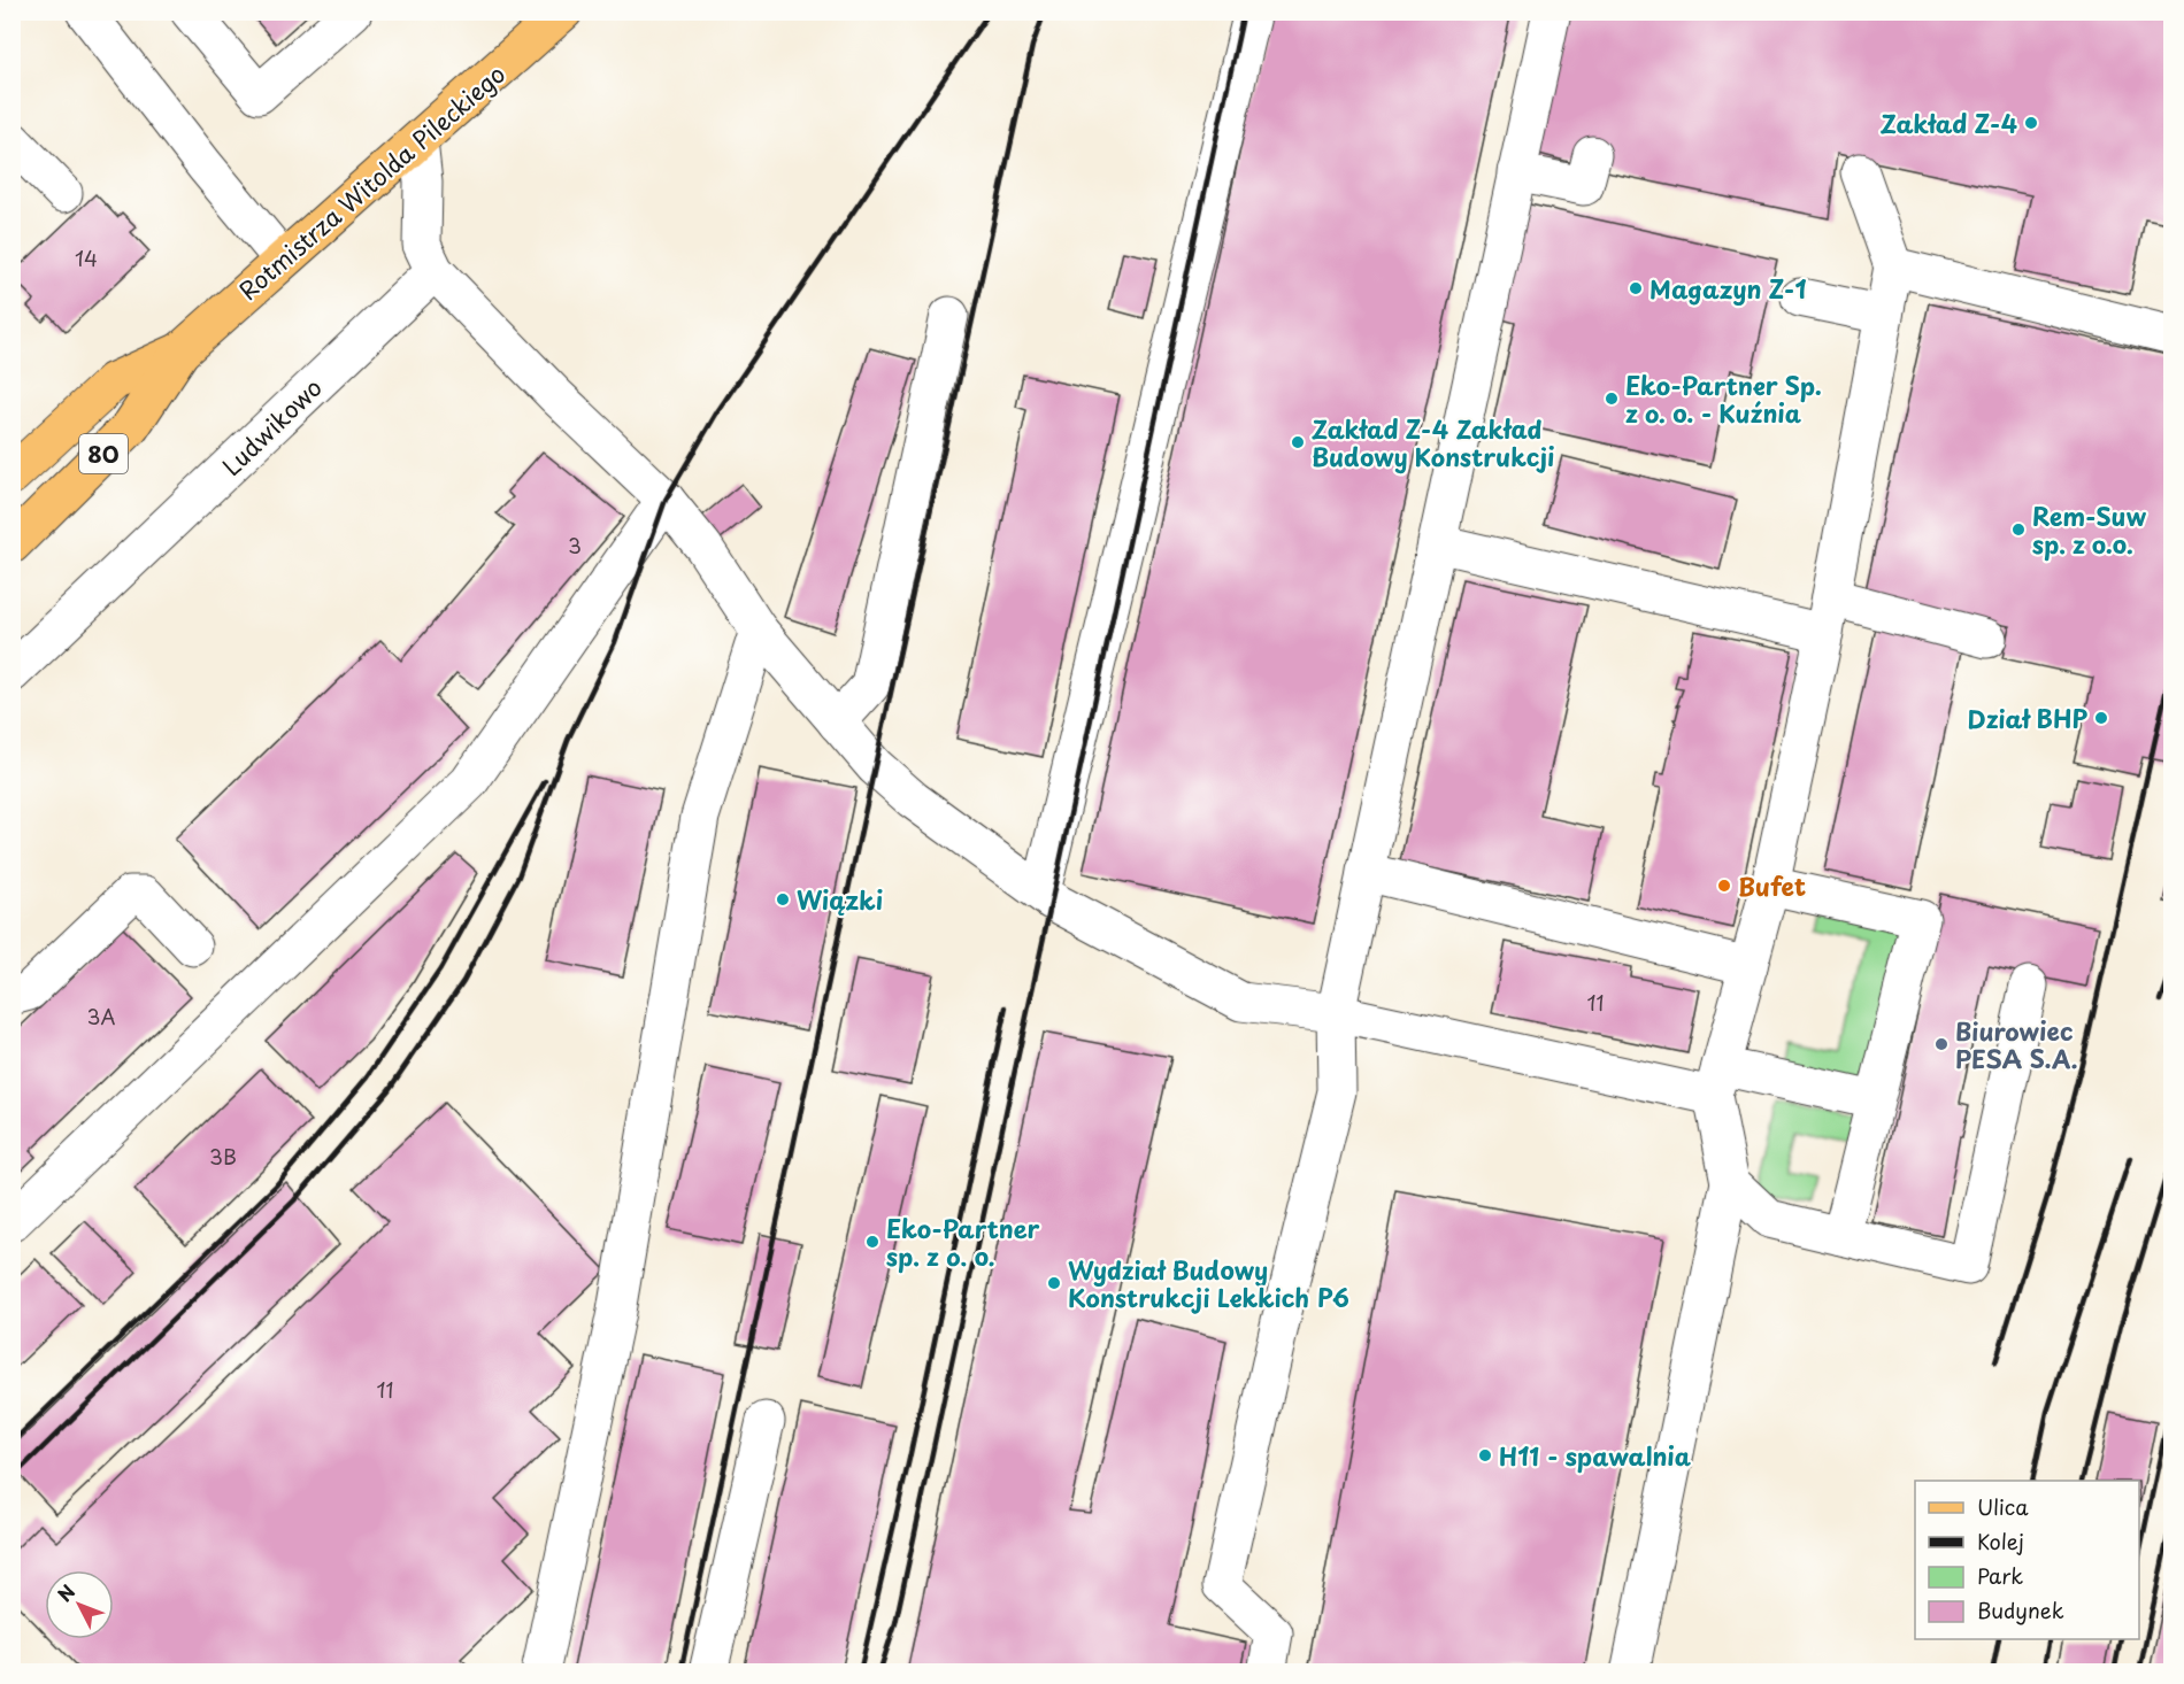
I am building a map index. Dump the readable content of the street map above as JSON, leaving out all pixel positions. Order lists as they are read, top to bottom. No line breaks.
{"streets":{"main road":["Rotmistrza Witolda Pileckiego","80"],"street":["Ludwikowo"]},"places":["Zakład Z-4","Magazyn Z-1","Eko-Partner Sp. z o. o. - Kuźnia","Zakład Z-4 Zakład Budowy Konstrukcji","Rem-Suw sp. z o.o.","Dział BHP","Bufet","Wiązki","Biurowiec PESA S.A.","Eko-Partner sp. z o. o.","Wydział Budowy Konstrukcji Lekkich P6","H11 - spawalnia"],"house_numbers":["14","3","11","3A","3B","11"],"legend":["Ulica","Kolej","Park","Budynek"],"north":"top left"}
